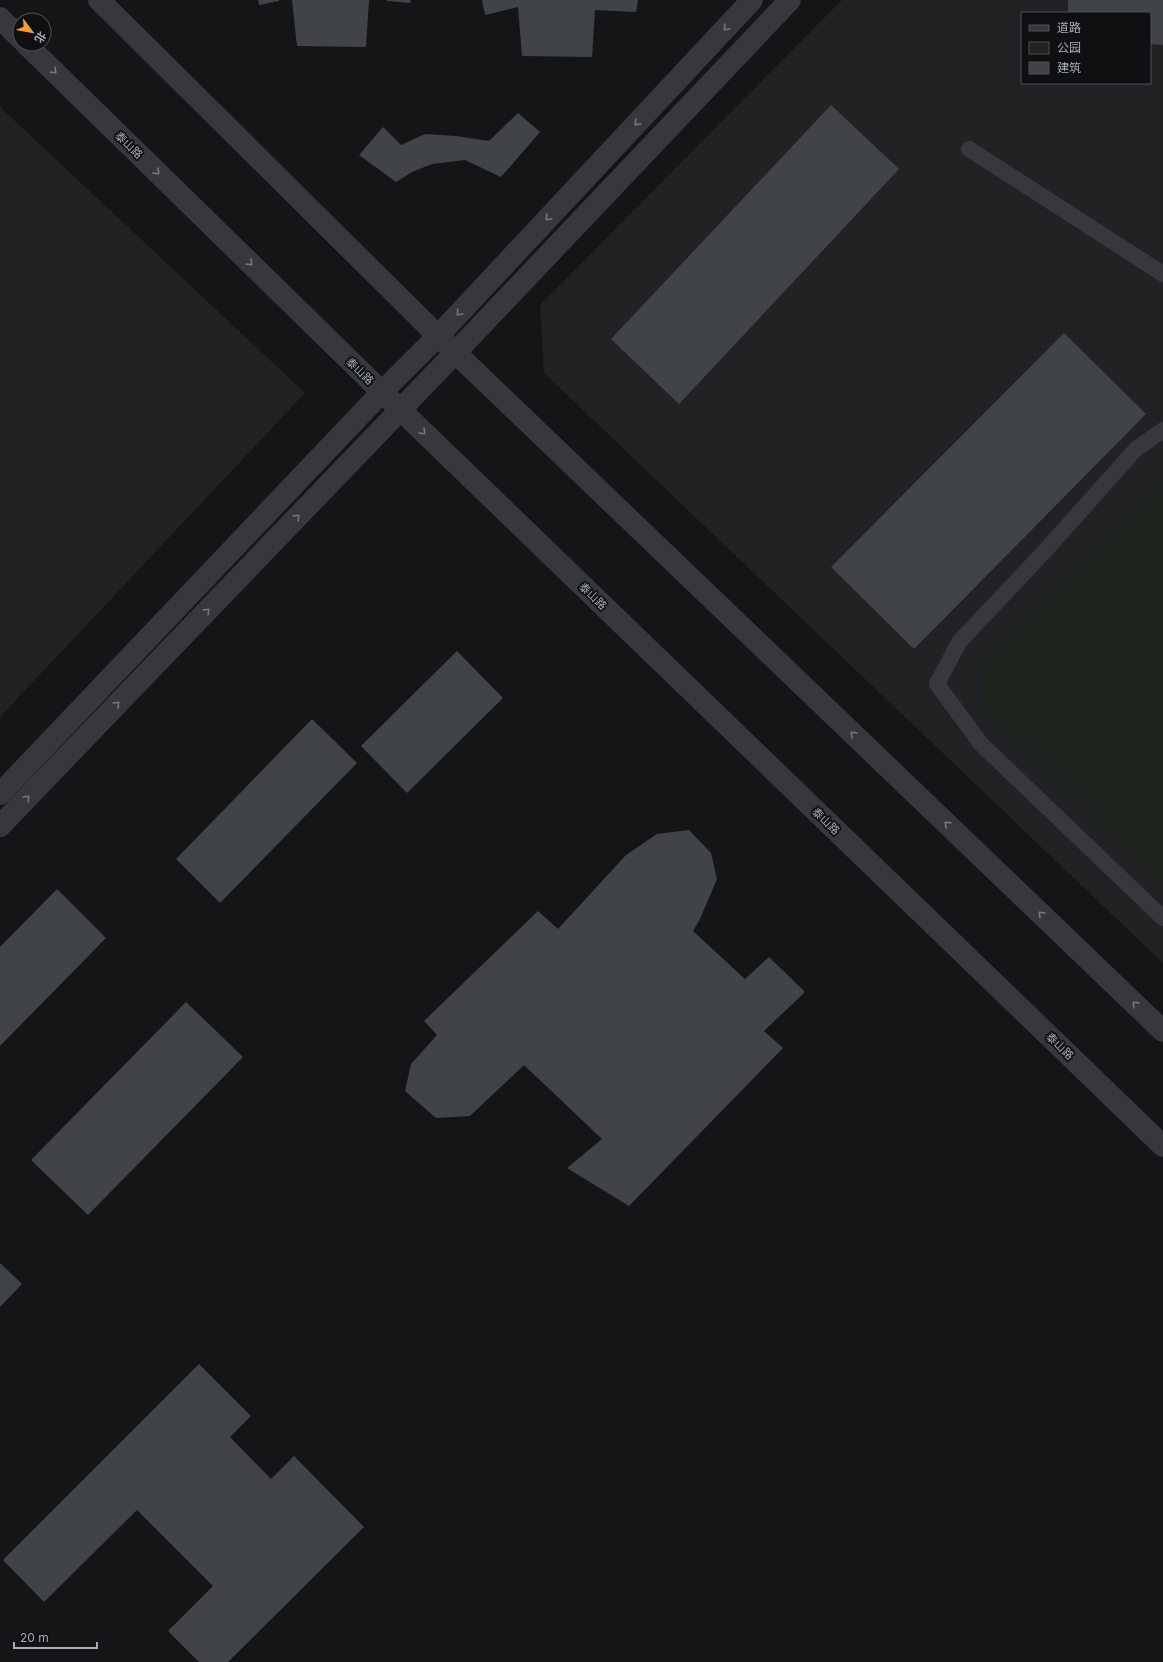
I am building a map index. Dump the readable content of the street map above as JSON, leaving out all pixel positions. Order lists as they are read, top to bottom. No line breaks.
{"streets":{"street":["泰山路"]},"legend":["道路","公园","建筑"],"scale_bar":"20 m","north":"bottom right"}
